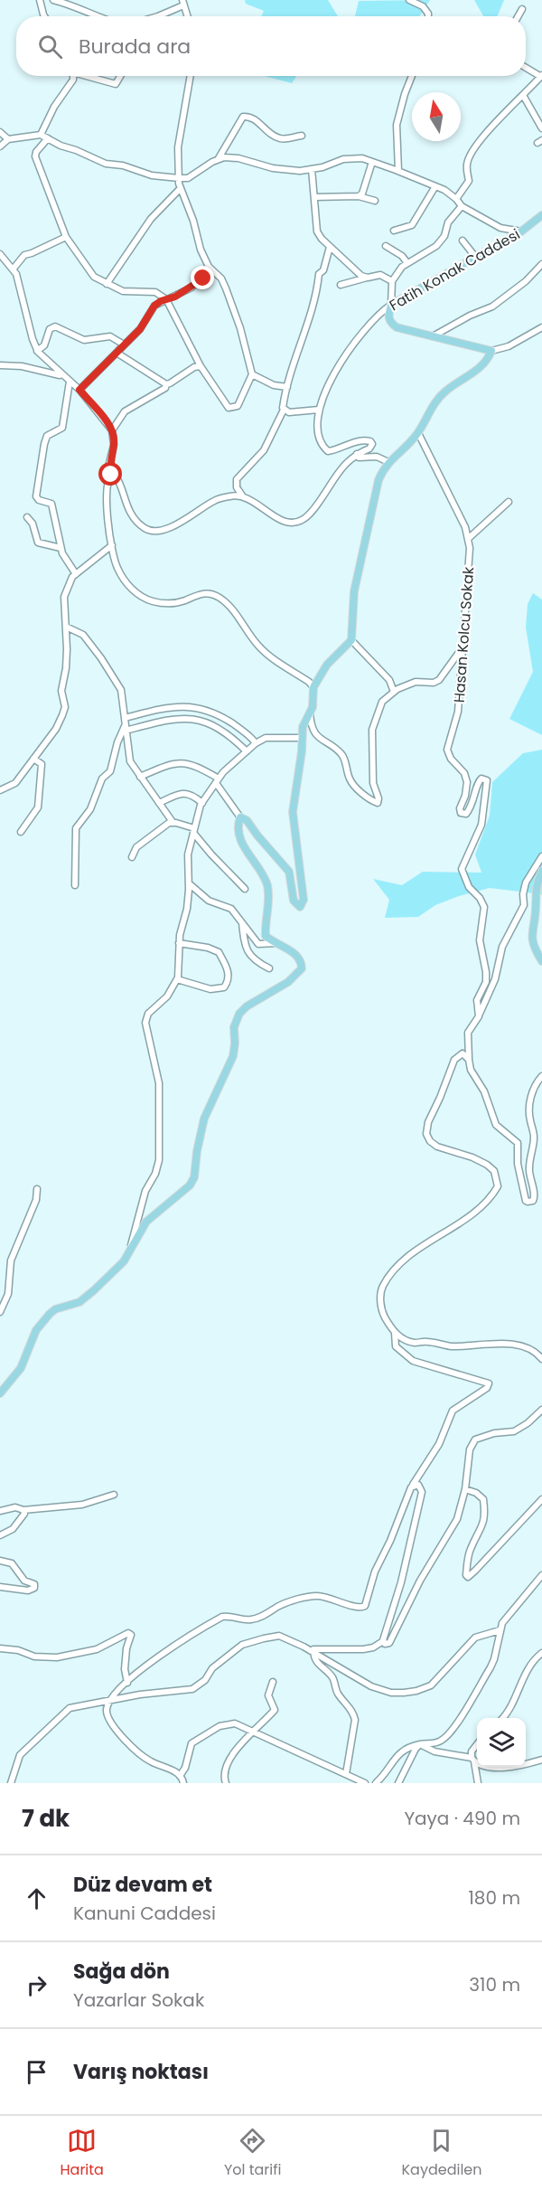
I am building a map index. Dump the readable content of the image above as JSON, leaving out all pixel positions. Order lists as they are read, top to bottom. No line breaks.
{"streets":{"main road":["Fatih Konak Caddesi"],"street":["Hasan Kolcu Sokak"]},"north":"top","page":{"search":"Burada ara","heading":["7 dk","Yaya · 490 m"],"list":[["Düz devam et","Kanuni Caddesi","180 m"],["Sağa dön","Yazarlar Sokak","310 m"],"Varış noktası"],"nav":["Harita","Yol tarifi","Kaydedilen"]}}
